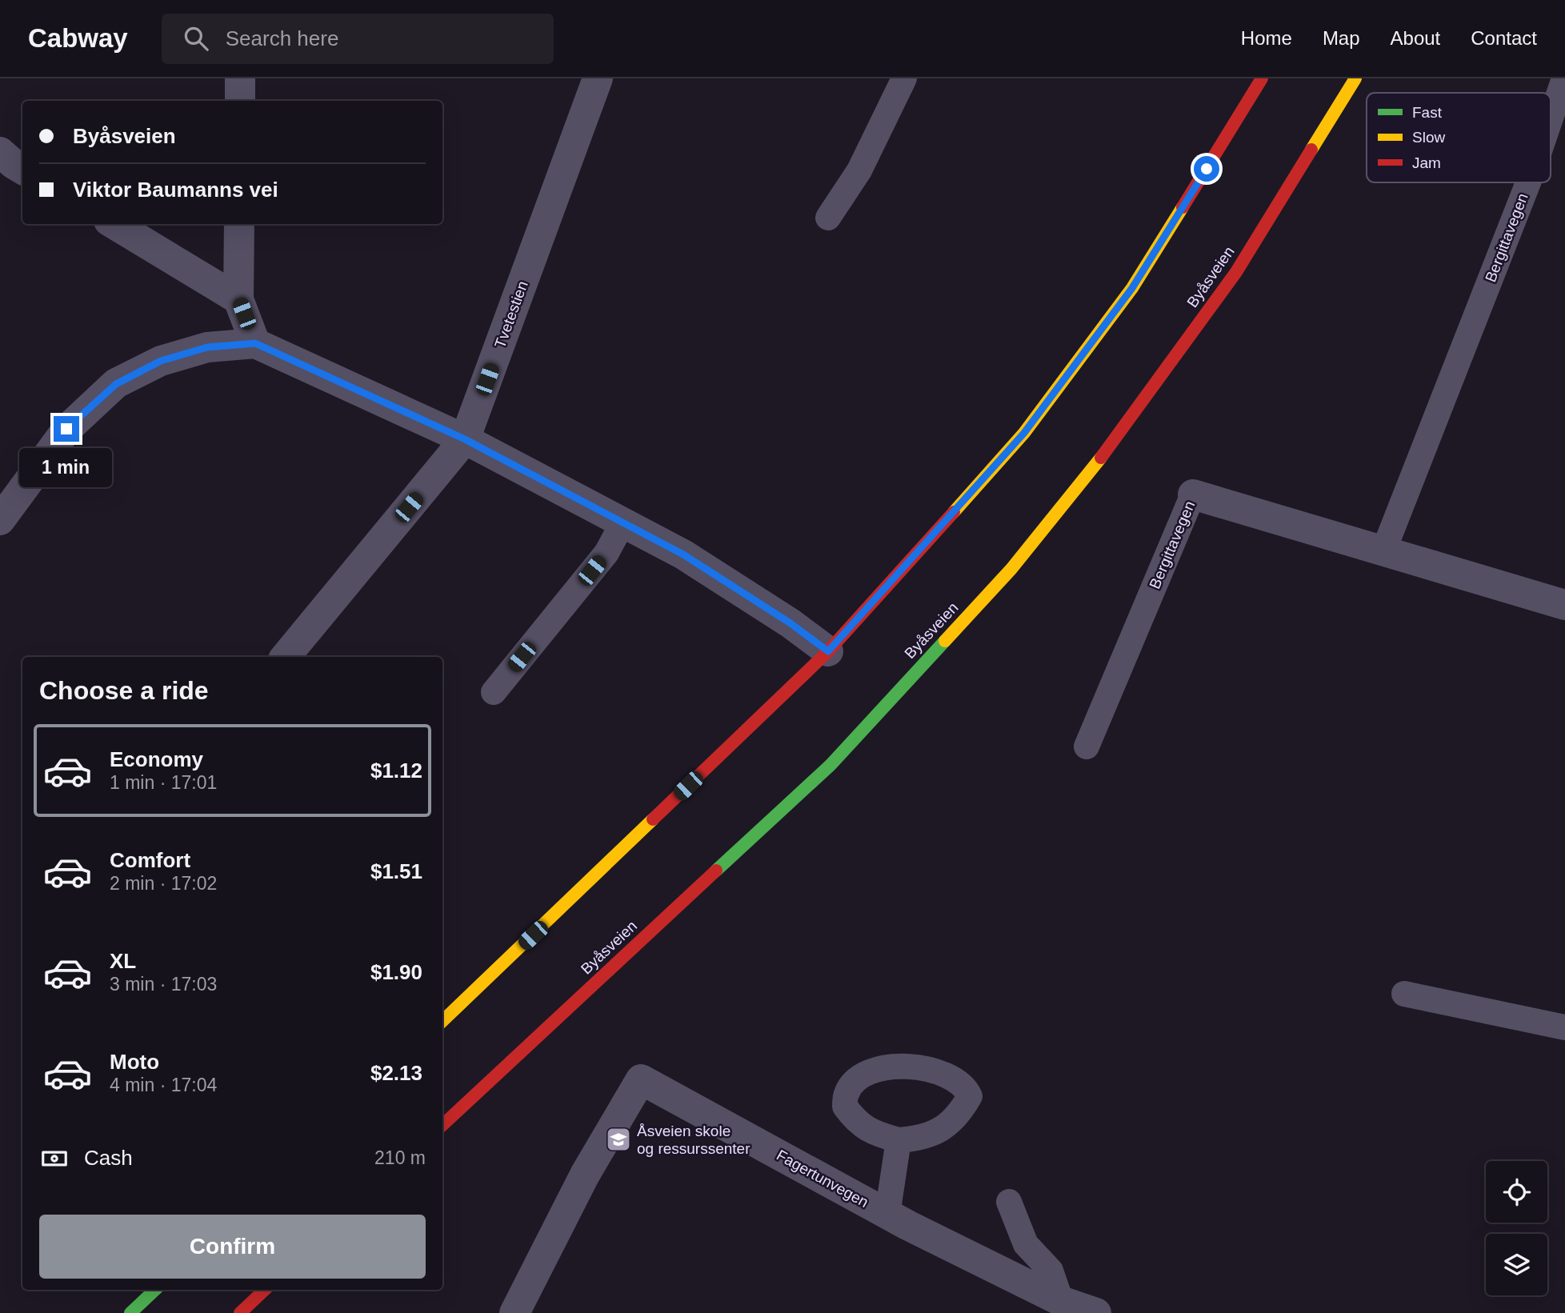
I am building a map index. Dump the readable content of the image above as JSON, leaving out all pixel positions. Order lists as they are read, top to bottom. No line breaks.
{"streets":{"main road":["Byåsveien"],"street":["Bergittavegen","Tvetestien","Fagertunvegen"]},"places":{"school or university":["Åsveien skole og ressurssenter"]},"legend":["Fast","Slow","Jam"],"page":{"header":"Cabway","search":"Search here","nav":["Home","Map","About","Contact"],"banner":["Byåsveien","Viktor Baumanns vei"],"bubble":"1 min","heading":"Choose a ride","list":[{"name":"Economy","note":"1 min · 17:01","value":"$1.12"},{"name":"Comfort","note":"2 min · 17:02","value":"$1.51"},{"name":"XL","note":"3 min · 17:03","value":"$1.90"},{"name":"Moto","note":"4 min · 17:04","value":"$2.13"}],"pay":["Cash","210 m"],"buttons":"Confirm"}}
